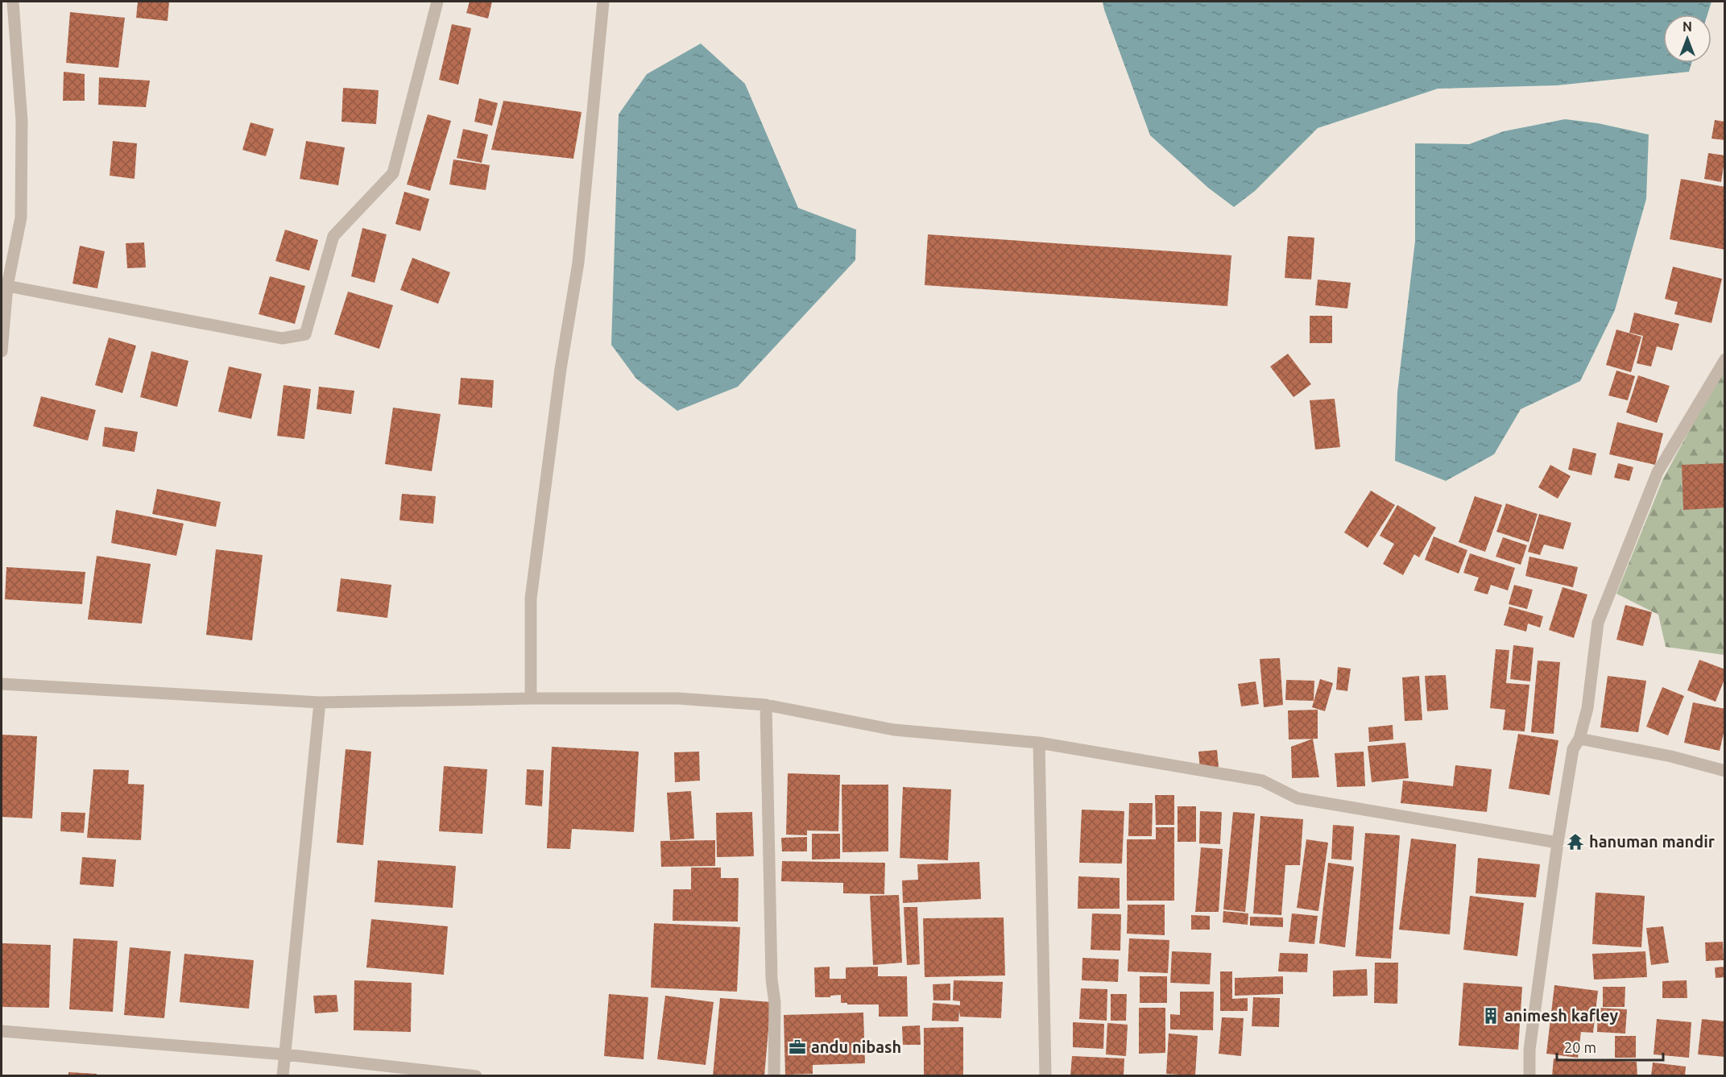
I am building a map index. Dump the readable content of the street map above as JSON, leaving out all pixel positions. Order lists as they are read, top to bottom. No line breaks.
{"places":{"temple":["hanuman mandir"],"building":["animesh kafley"],"office":["andu nibash"]},"scale_bar":"20 m","north":"top"}
